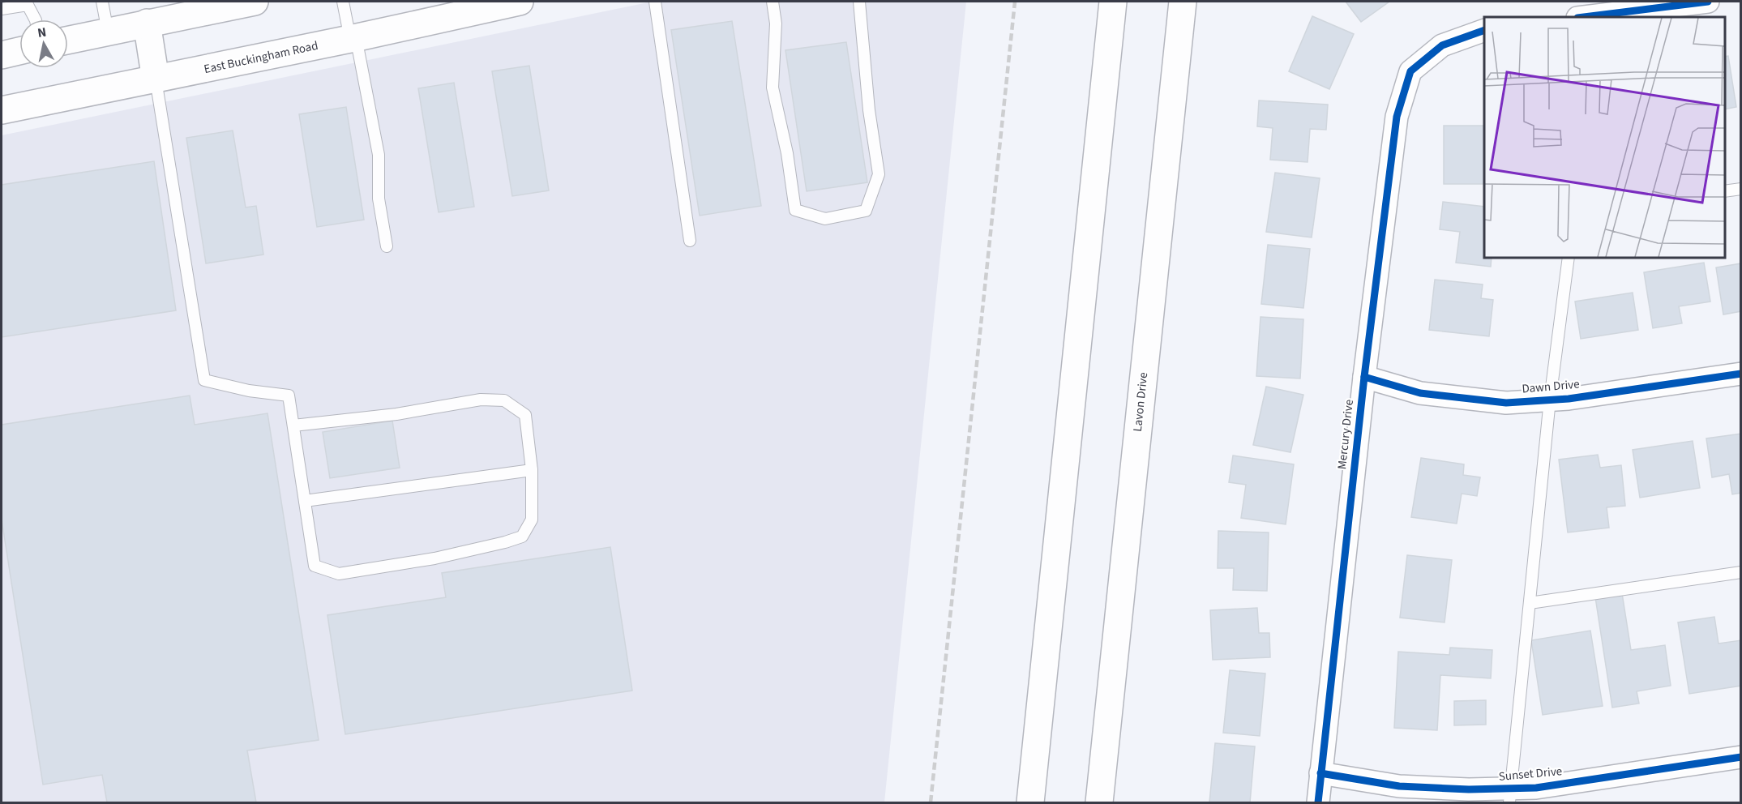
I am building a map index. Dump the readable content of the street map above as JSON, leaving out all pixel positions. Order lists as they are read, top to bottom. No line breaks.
{"streets":{"main road":["East Buckingham Road","Lavon Drive"],"street":["Dawn Drive","Mercury Drive","Sunset Drive"]},"crossings":[["Dawn Drive","Mercury Drive"],["Mercury Drive","Sunset Drive"]],"north":"top"}
